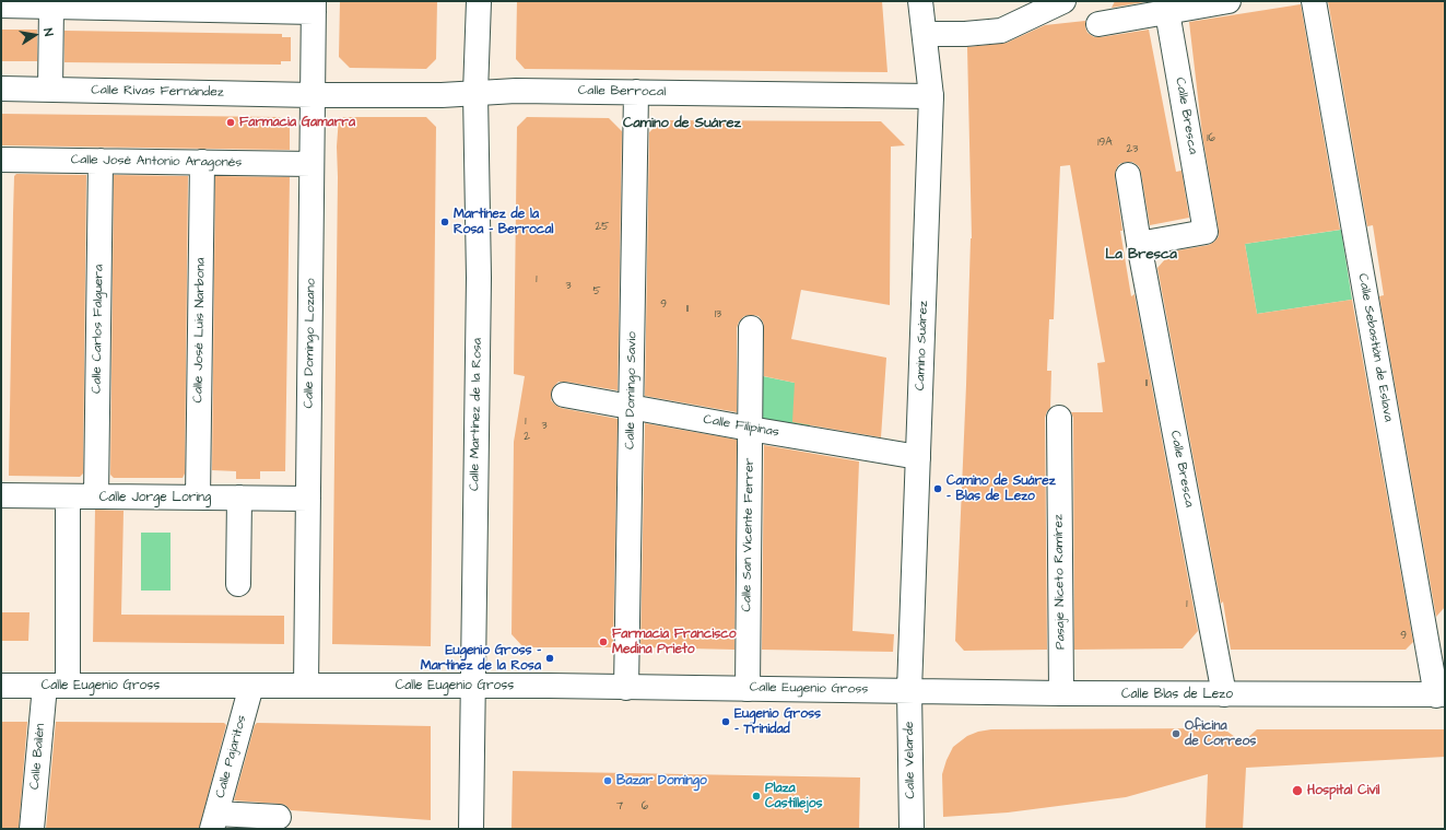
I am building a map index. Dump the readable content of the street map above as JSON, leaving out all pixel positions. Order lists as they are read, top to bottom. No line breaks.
{"streets":{"street":["Calle Rivas Fernández","Calle Berrocal","Calle Bresca","Calle José Antonio Aragonés","Calle Carlos Falguera","Calle José Luis Narbona","Calle Domingo Lozano","Camino Suárez","Calle Sebastián de Eslava","Calle Domingo Savio","Calle Martínez de la Rosa","Calle Filipinas","Calle Jorge Loring","Calle San Vicente Ferrer","Pasaje Niceto Ramírez","Calle Eugenio Gross","Calle Blas de Lezo","Calle Bailén","Calle Pajaritos","Calle Velarde"]},"crossings":[["Calle Rivas Fernández","Calle Berrocal"],["Calle Rivas Fernández","Calle Domingo Lozano"],["Calle Berrocal","Calle Domingo Lozano"],["Calle Berrocal","Camino Suárez"],["Calle Berrocal","Calle Domingo Savio"],["Calle Berrocal","Calle Martínez de la Rosa"],["Calle Bresca","Calle Blas de Lezo"],["Calle José Antonio Aragonés","Calle Carlos Falguera"],["Calle José Antonio Aragonés","Calle José Luis Narbona"],["Calle José Antonio Aragonés","Calle Domingo Lozano"],["Calle Carlos Falguera","Calle Jorge Loring"],["Calle José Luis Narbona","Calle Jorge Loring"],["Calle Domingo Lozano","Calle Jorge Loring"],["Calle Domingo Lozano","Calle Eugenio Gross"],["Camino Suárez","Calle Filipinas"],["Camino Suárez","Calle Eugenio Gross"],["Camino Suárez","Calle Blas de Lezo"],["Camino Suárez","Calle Velarde"],["Calle Sebastián de Eslava","Calle Blas de Lezo"],["Calle Domingo Savio","Calle Filipinas"],["Calle Domingo Savio","Calle Eugenio Gross"],["Calle Martínez de la Rosa","Calle Eugenio Gross"],["Calle Filipinas","Calle San Vicente Ferrer"],["Calle San Vicente Ferrer","Calle Eugenio Gross"],["Pasaje Niceto Ramírez","Calle Blas de Lezo"],["Calle Eugenio Gross","Calle Blas de Lezo"],["Calle Eugenio Gross","Calle Bailén"],["Calle Eugenio Gross","Calle Pajaritos"],["Calle Eugenio Gross","Calle Velarde"],["Calle Blas de Lezo","Calle Velarde"]],"districts":["Camino de Suárez","La Bresca"],"places":["Farmacia Gamarra","Martínez de la Rosa - Berrocal","Camino de Suárez - Blas de Lezo","Farmacia Francisco Medina Prieto","Eugenio Gross - Martínez de la Rosa","Eugenio Gross - Trinidad","Oficina de Correos","Bazar Domingo","Hospital Civil","Plaza Castillejos"],"house_numbers":["16","19A","23","25","1","3","5","9","11","13","11","1","3","2","1","9","7","6"],"north":"right"}
